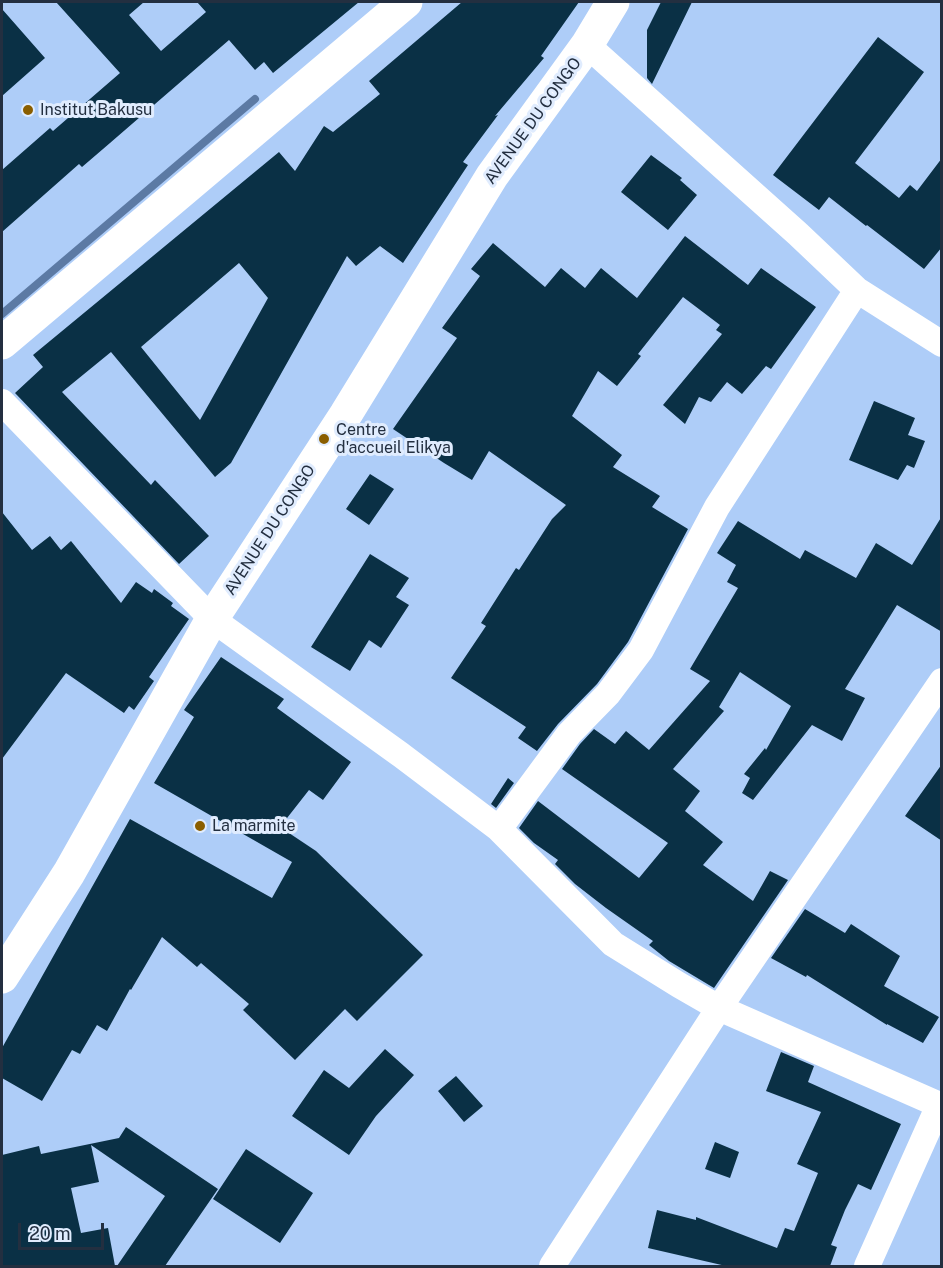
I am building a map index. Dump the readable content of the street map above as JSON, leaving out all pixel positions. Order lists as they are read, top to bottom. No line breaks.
{"streets":{"street":["AVENUE DU CONGO"]},"places":["Institut Bakusu","Centre d'accueil Elikya","La marmite"],"scale_bar":"20 m"}
